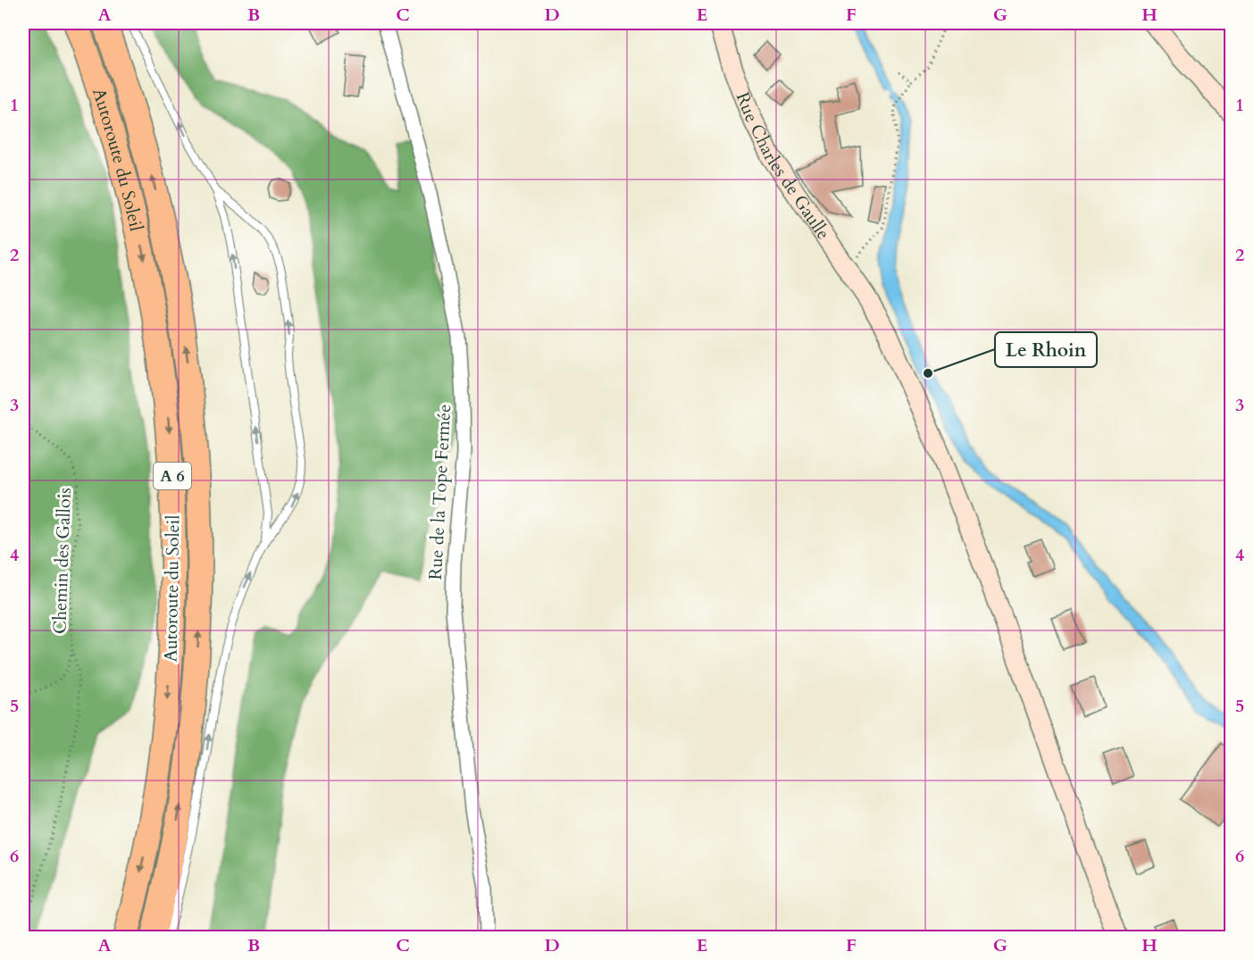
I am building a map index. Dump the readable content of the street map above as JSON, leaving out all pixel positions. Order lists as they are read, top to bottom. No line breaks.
{"streets":{"highway":["Autoroute du Soleil","A 6"],"street":["Rue Charles de Gaulle","Rue de la Tope Fermée"],"path":["Chemin des Gallois"]},"places":["Le Rhoin"],"grid":{"columns":["A","B","C","D","E","F","G","H"],"rows":["1","2","3","4","5","6"]}}
